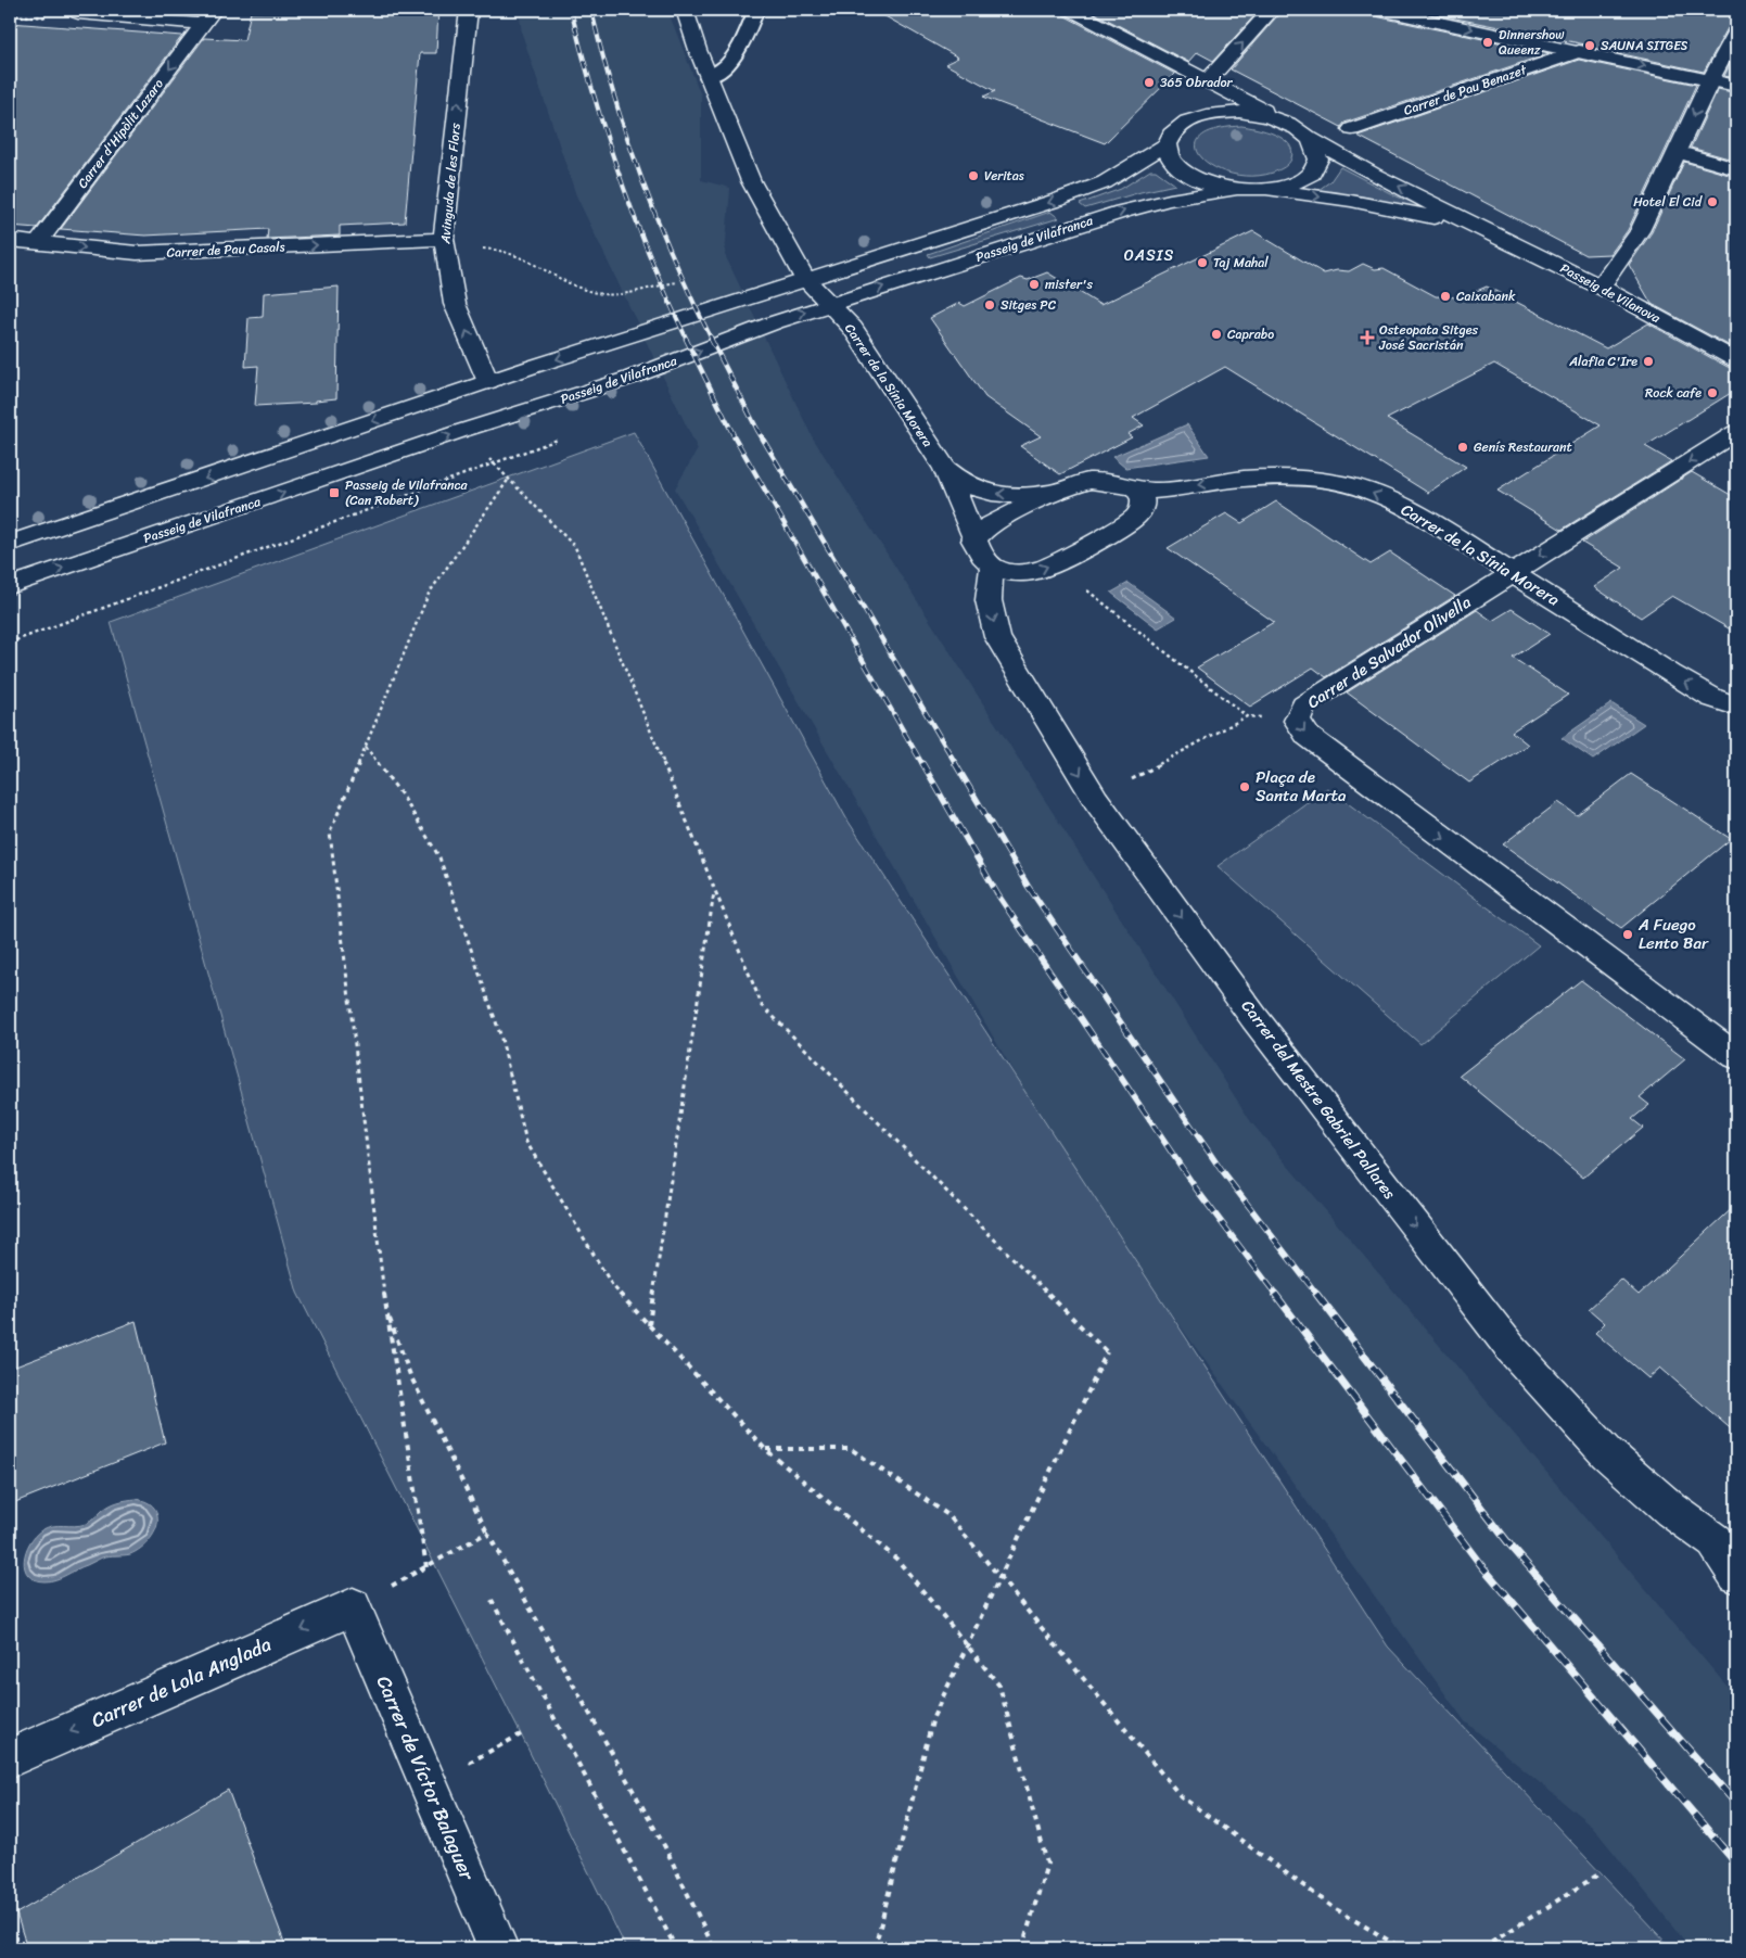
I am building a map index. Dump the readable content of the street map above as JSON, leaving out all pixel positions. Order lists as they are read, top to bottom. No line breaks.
{"streets":{"street":["Carrer de Pau Benazet","Carrer d'Hipòlit Lazaro","Avinguda de les Flors","Passeig de Vilafranca","Carrer de Pau Casals","Passeig de Vilanova","Carrer de la Sínia Morera","Carrer de Salvador Olivella","Carrer del Mestre Gabriel Pallares","Carrer de Lola Anglada","Carrer de Víctor Balaguer"]},"crossings":[["Carrer d'Hipòlit Lazaro","Carrer de Pau Casals"],["Avinguda de les Flors","Passeig de Vilafranca"],["Avinguda de les Flors","Carrer de Pau Casals"],["Passeig de Vilafranca","Carrer de la Sínia Morera"],["Carrer de la Sínia Morera","Carrer de Salvador Olivella"],["Carrer de la Sínia Morera","Carrer del Mestre Gabriel Pallares"],["Carrer de Lola Anglada","Carrer de Víctor Balaguer"]],"one_way":["Carrer d'Hipòlit Lazaro","Avinguda de les Flors","Carrer de la Sínia Morera","Carrer del Mestre Gabriel Pallares","Carrer de Lola Anglada"],"districts":["OASIS"],"places":{"other":["Dinnershow Queenz","SAUNA SITGES","365 Obrador","Veritas","Hotel El Cid","Taj Mahal","mister's","Caixabank","Sitges PC","Caprabo","Alafia C'Ire","Rock cafe","Genís Restaurant","Plaça de Santa Marta","A Fuego Lento Bar"],"health":["Osteopata Sitges José Sacristán"],"transit":["Passeig de Vilafranca (Can Robert)"]}}
